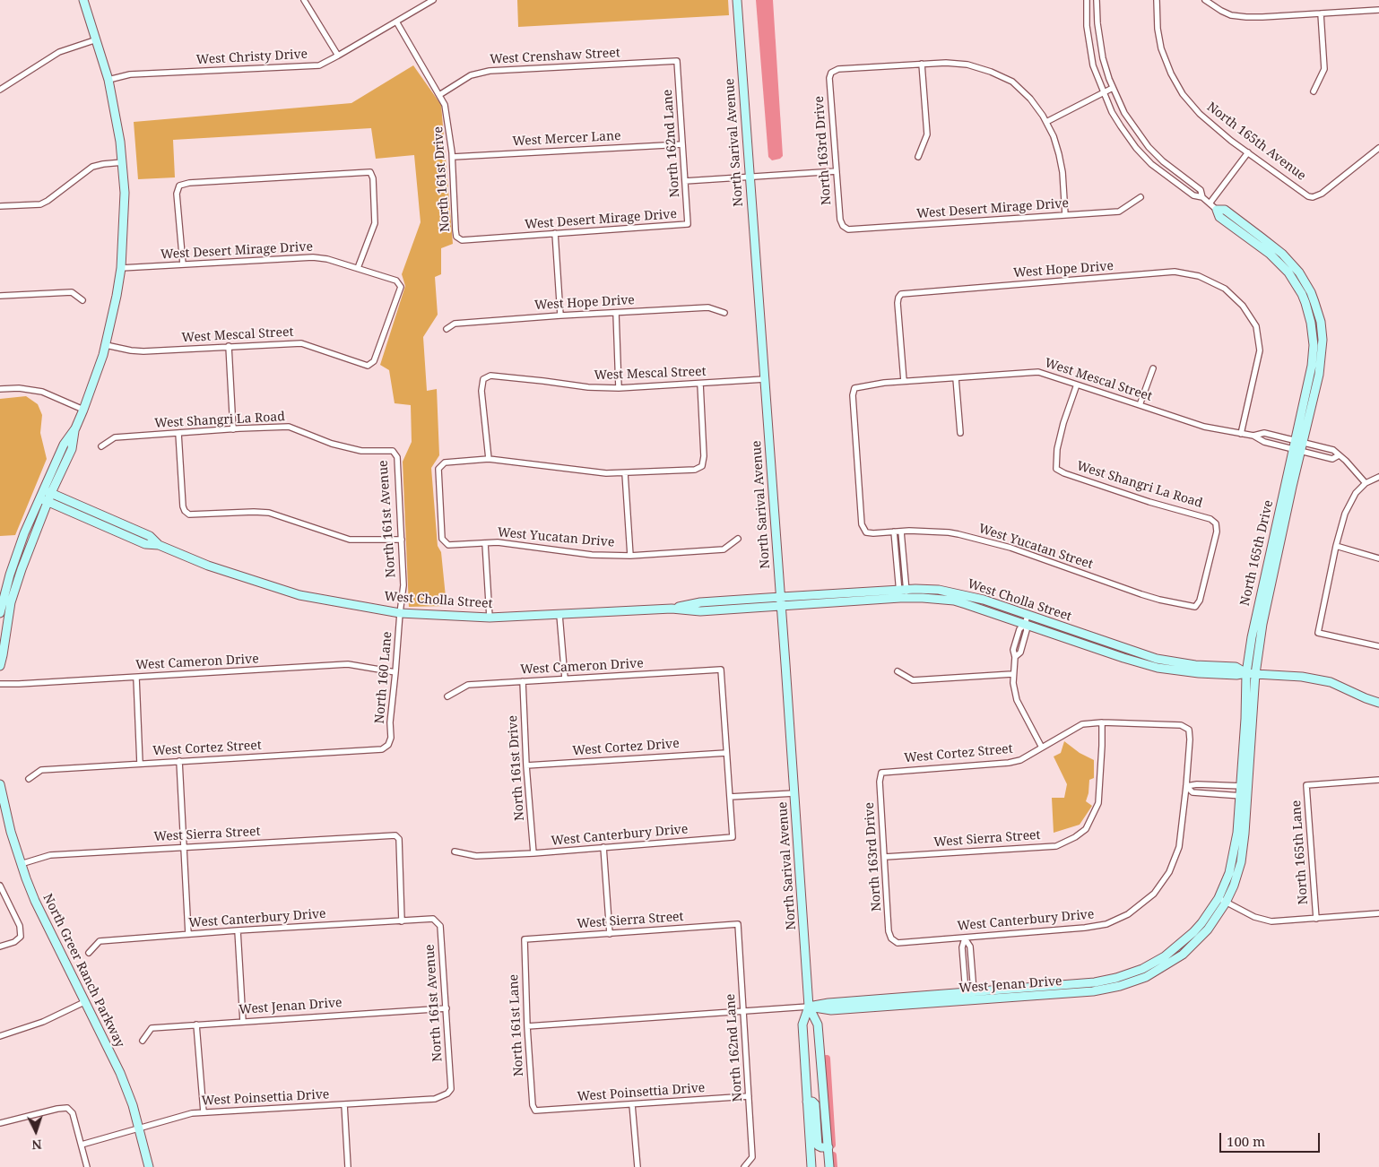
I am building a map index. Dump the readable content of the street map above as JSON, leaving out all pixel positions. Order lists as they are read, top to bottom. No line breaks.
{"streets":{"street":["West Crenshaw Street","West Christy Drive","West Mercer Lane","North 165th Avenue","North Sarival Avenue","North 162nd Lane","North 163rd Drive","North 161st Drive","West Desert Mirage Drive","West Hope Drive","West Mescal Street","West Shangri La Road","North 161st Avenue","West Yucatan Drive","West Yucatan Street","North 165th Drive","West Cholla Street","West Cameron Drive","North 160 Lane","West Cortez Drive","West Cortez Street","West Sierra Street","West Canterbury Drive","North 165th Lane","North Greer Ranch Parkway","West Jenan Drive","North 161st Lane","West Poinsettia Drive"]},"crossings":[["West Crenshaw Street","North 162nd Lane"],["West Crenshaw Street","North 161st Drive"],["West Christy Drive","North 161st Drive"],["West Mercer Lane","North 162nd Lane"],["West Mercer Lane","North 161st Drive"],["North Sarival Avenue","West Mescal Street"],["North Sarival Avenue","West Cholla Street"],["North Sarival Avenue","West Jenan Drive"],["North 162nd Lane","West Desert Mirage Drive"],["North 162nd Lane","West Sierra Street"],["North 162nd Lane","West Jenan Drive"],["North 162nd Lane","West Poinsettia Drive"],["North 163rd Drive","West Desert Mirage Drive"],["North 163rd Drive","West Cortez Street"],["North 163rd Drive","West Sierra Street"],["North 163rd Drive","West Canterbury Drive"],["North 161st Drive","West Desert Mirage Drive"],["North 161st Drive","West Cameron Drive"],["North 161st Drive","West Cortez Drive"],["North 161st Drive","West Canterbury Drive"],["West Desert Mirage Drive","West Mescal Street"],["West Hope Drive","West Mescal Street"],["West Mescal Street","West Shangri La Road"],["West Mescal Street","West Yucatan Drive"],["West Mescal Street","West Yucatan Street"],["West Mescal Street","North 165th Drive"],["West Shangri La Road","North 161st Avenue"],["West Shangri La Road","West Yucatan Street"],["North 161st Avenue","West Cholla Street"],["North 161st Avenue","North 160 Lane"],["North 161st Avenue","West Canterbury Drive"],["North 161st Avenue","West Jenan Drive"],["North 161st Avenue","West Poinsettia Drive"],["North 165th Drive","West Cholla Street"],["North 165th Drive","West Jenan Drive"],["West Cholla Street","North 160 Lane"],["West Cameron Drive","North 160 Lane"],["West Cameron Drive","West Cortez Drive"],["North 160 Lane","West Cortez Street"],["West Cortez Street","West Sierra Street"],["West Cortez Street","West Canterbury Drive"],["West Sierra Street","West Canterbury Drive"],["West Sierra Street","North Greer Ranch Parkway"],["West Sierra Street","North 161st Lane"],["North Greer Ranch Parkway","West Poinsettia Drive"],["West Jenan Drive","North 161st Lane"],["North 161st Lane","West Poinsettia Drive"]],"scale_bar":"100 m","north":"bottom"}
